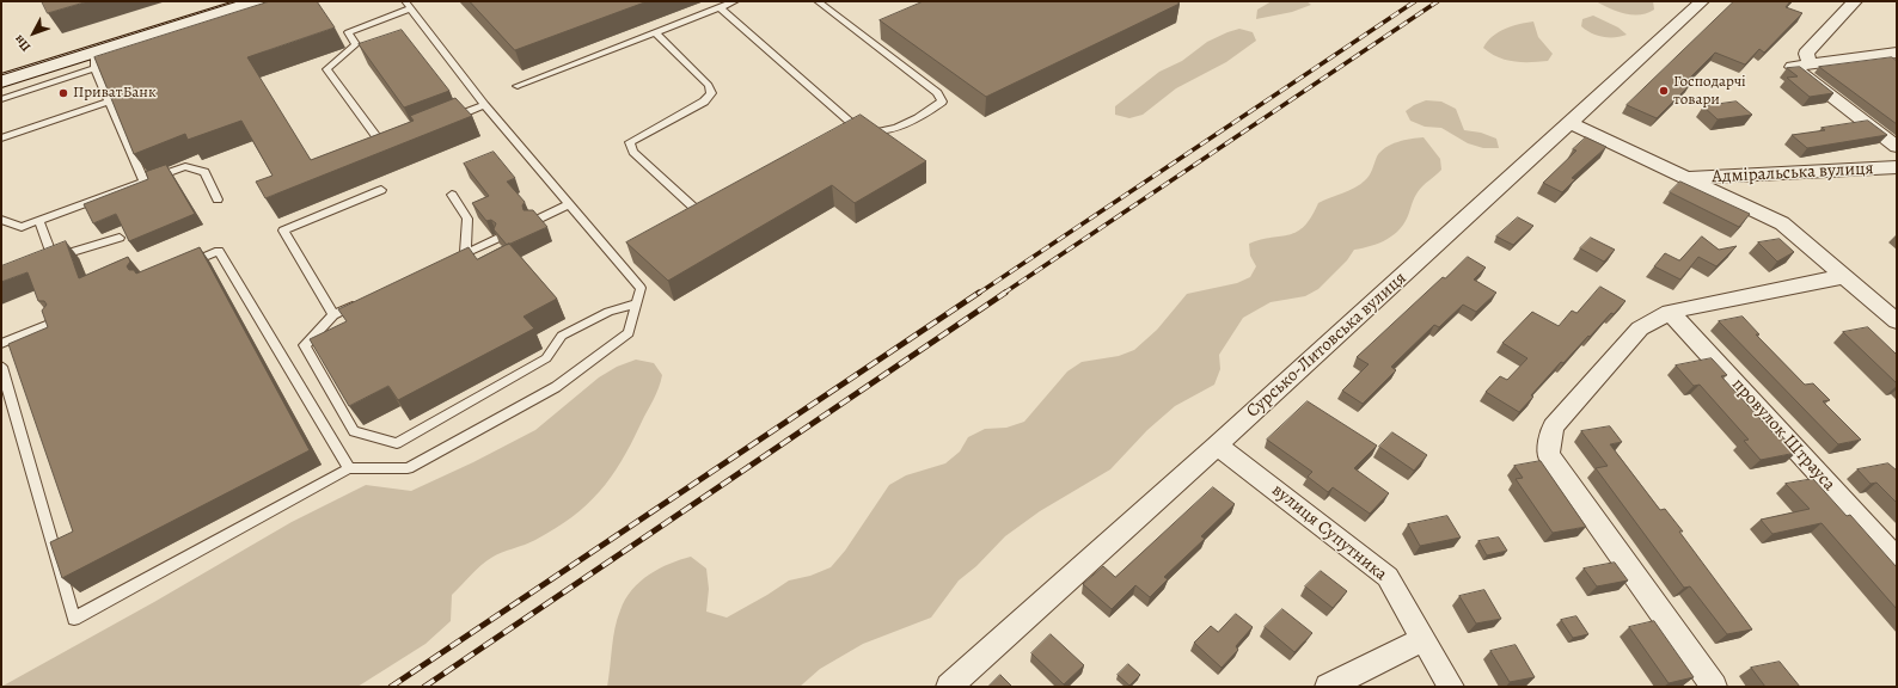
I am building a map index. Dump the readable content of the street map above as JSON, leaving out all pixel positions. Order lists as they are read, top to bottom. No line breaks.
{"streets":{"street":["Адміральська вулиця","Сурсько-Литовська вулиця","провулок Штрауса","вулиця Супутника"]},"crossings":[["Сурсько-Литовська вулиця","вулиця Супутника"]],"places":["Господарчі товари","ПриватБанк"],"north":"bottom left"}
